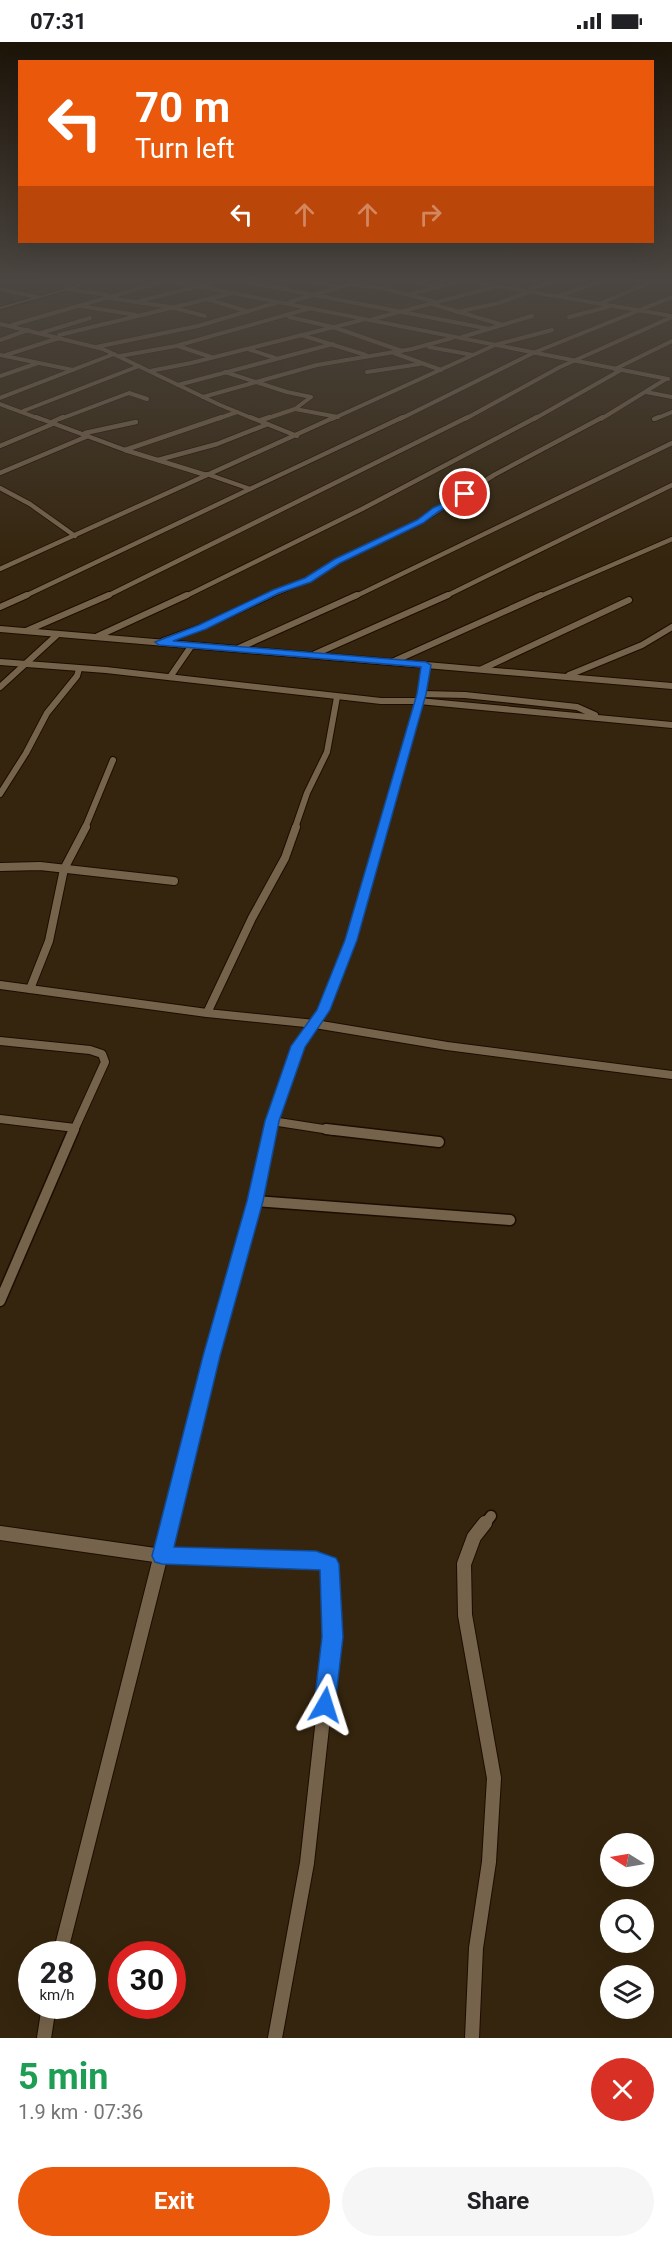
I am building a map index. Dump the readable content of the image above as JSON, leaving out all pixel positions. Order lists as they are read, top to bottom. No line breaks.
{"north":"left","page":{"status":"07:31","turn":["70 m","Turn left"],"speed":"28 km/h","limit":"30","heading":["5 min","1.9 km · 07:36"],"buttons":["Exit","Share"]}}
